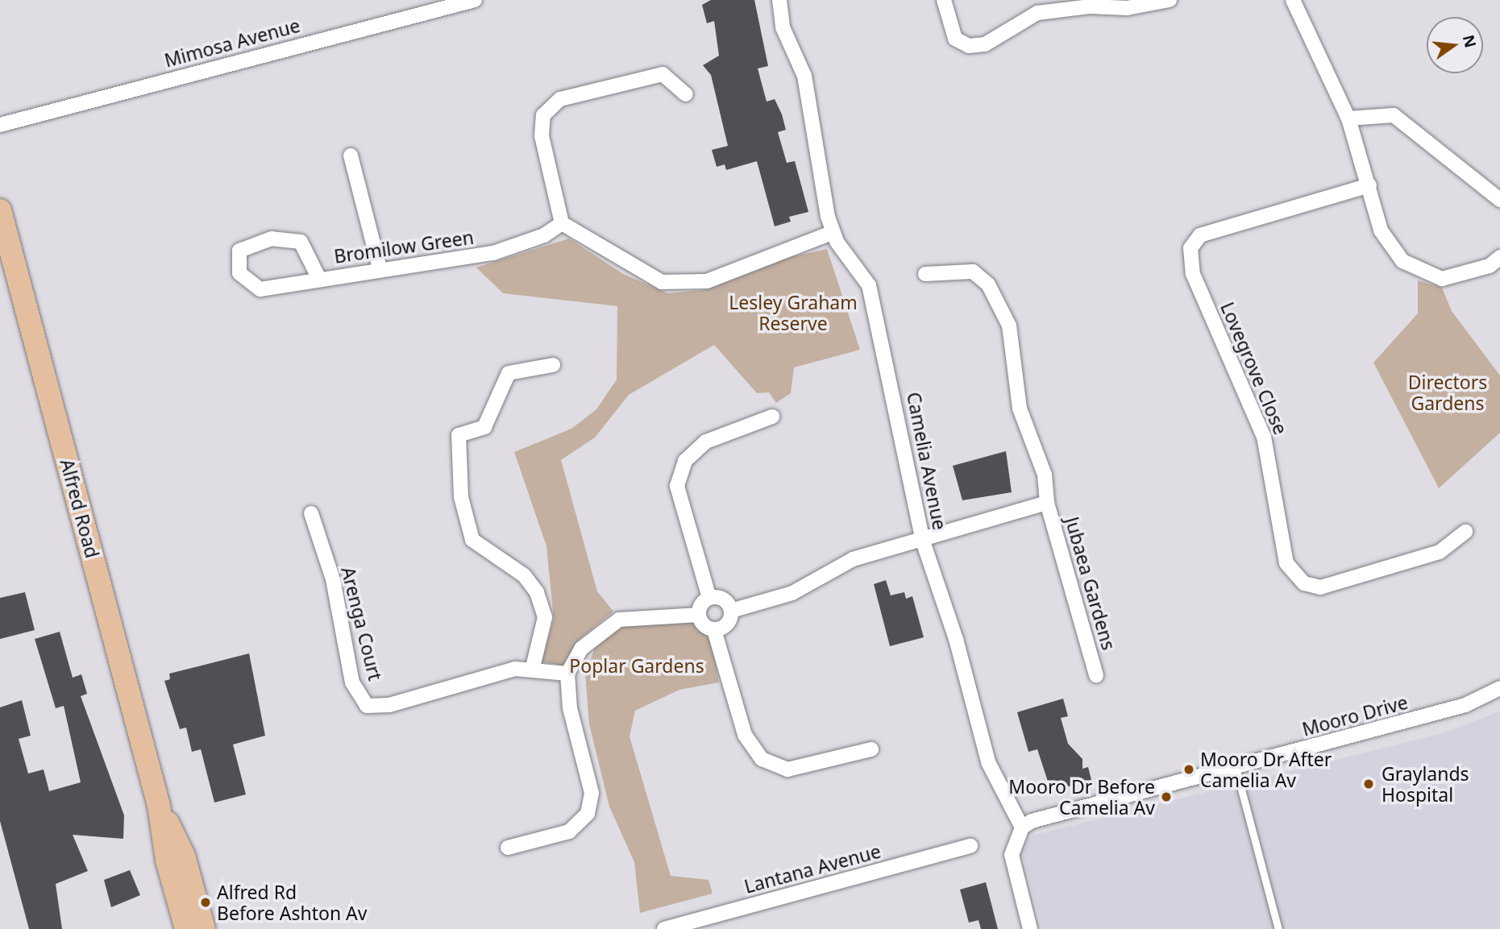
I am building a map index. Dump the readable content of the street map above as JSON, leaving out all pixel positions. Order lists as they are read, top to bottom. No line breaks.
{"streets":{"main road":["Alfred Road"],"street":["Mimosa Avenue","Bromilow Green","Lovegrove Close","Camelia Avenue","Jubaea Gardens","Arenga Court","Mooro Drive","Lantana Avenue"]},"crossings":[["Camelia Avenue","Jubaea Gardens"],["Camelia Avenue","Mooro Drive"]],"parks":["Lesley Graham Reserve","Directors Gardens","Poplar Gardens"],"places":["Mooro Dr After Camelia Av","Graylands Hospital","Mooro Dr Before Camelia Av","Alfred Rd Before Ashton Av"],"north":"right"}
